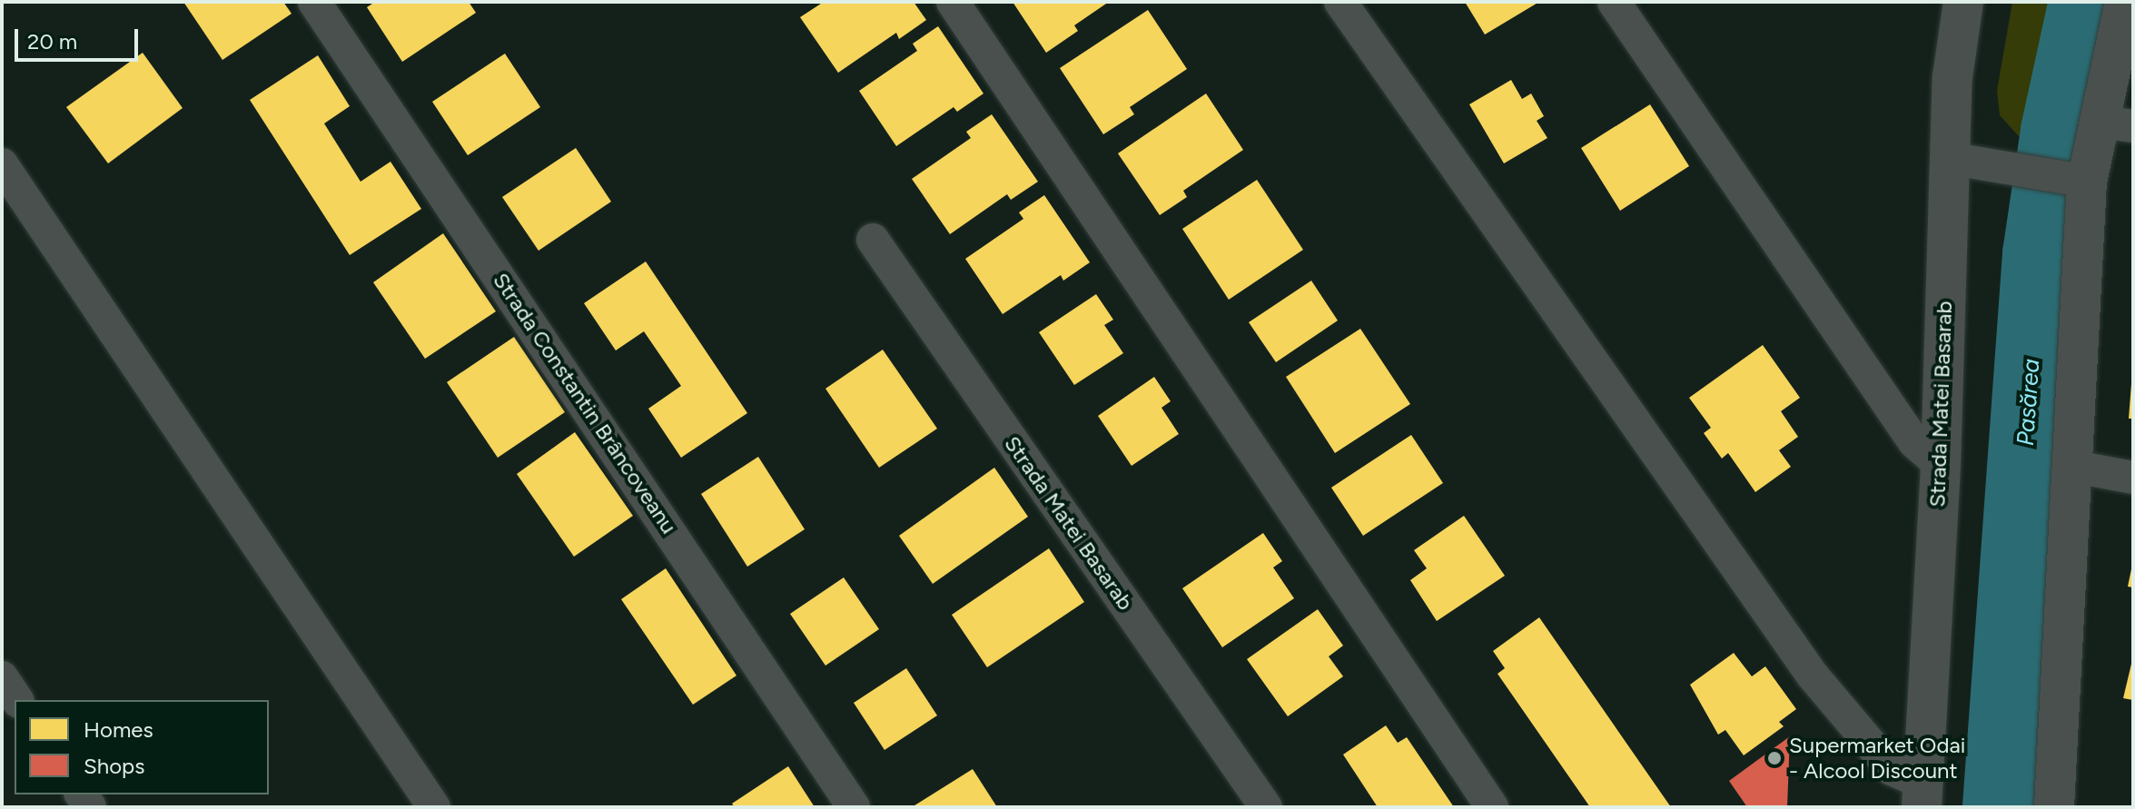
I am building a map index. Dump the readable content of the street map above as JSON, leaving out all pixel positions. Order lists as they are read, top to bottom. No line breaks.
{"streets":{"street":["Strada Constantin Brâncoveanu","Strada Matei Basarab"]},"water":["Pasărea"],"places":["Supermarket Odai - Alcool Discount"],"legend":["Homes","Shops"],"scale_bar":"20 m"}
